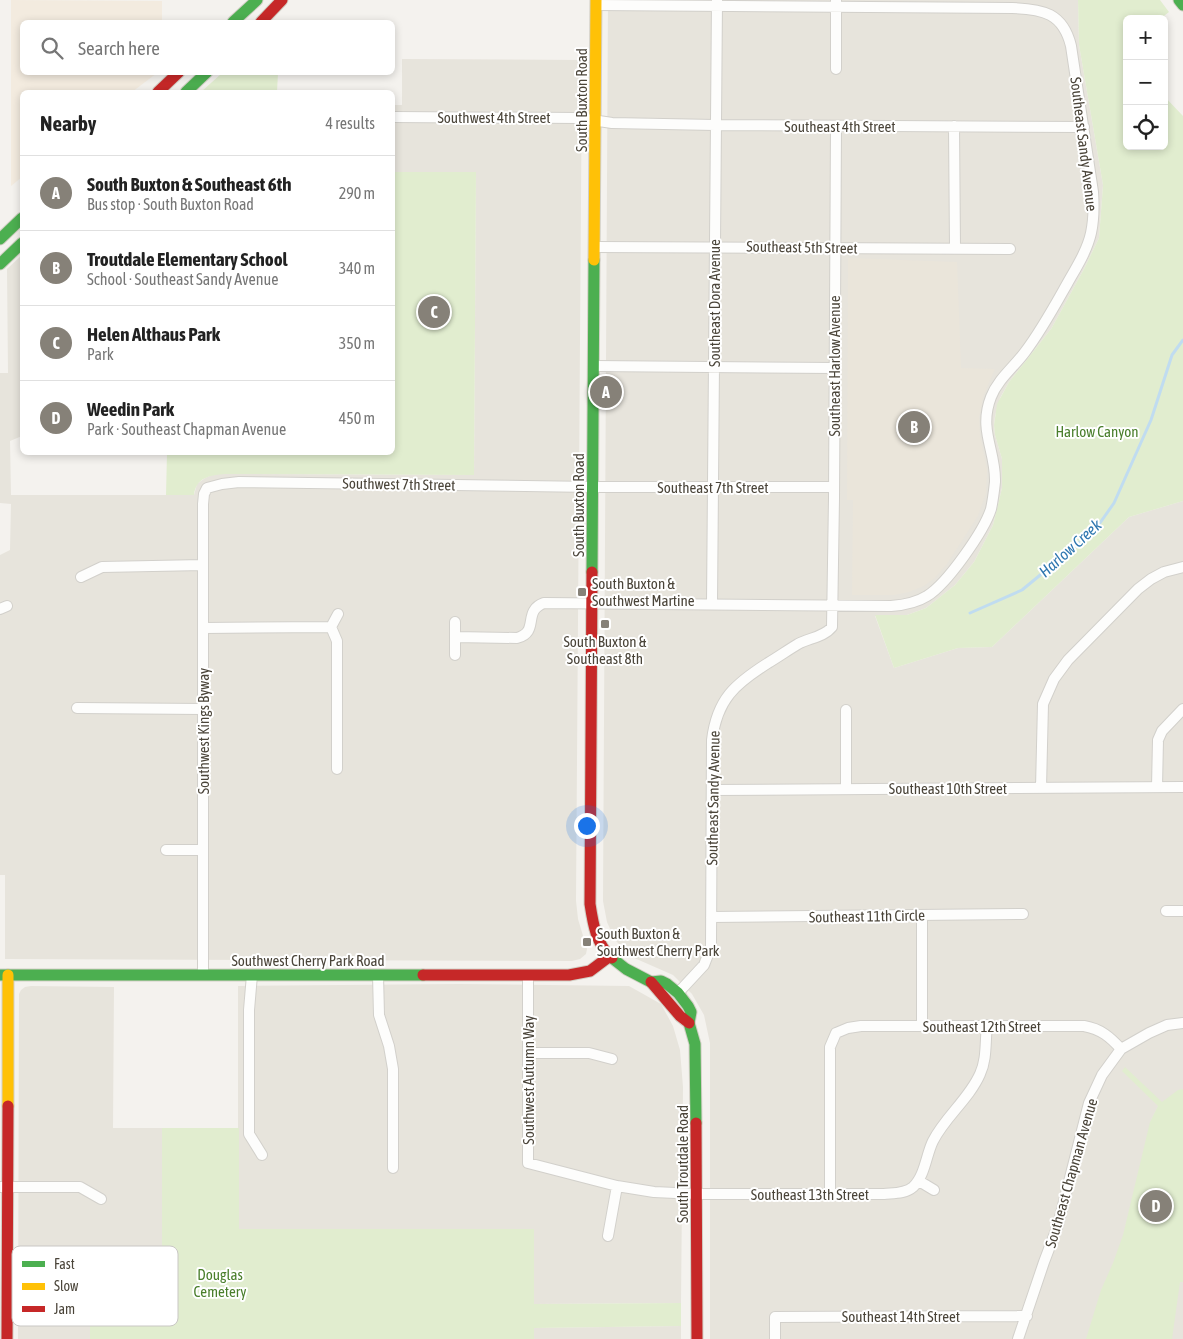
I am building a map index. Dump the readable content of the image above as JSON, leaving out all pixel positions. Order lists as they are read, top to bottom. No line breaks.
{"streets":{"main road":["South Buxton Road","Southwest Cherry Park Road","South Troutdale Road"],"street":["Southwest 4th Street","Southeast 4th Street","Southeast Sandy Avenue","Southeast 5th Street","Southeast Dora Avenue","Southeast Harlow Avenue","Southwest 7th Street","Southeast 7th Street","Southwest Kings Byway","Southeast 10th Street","Southeast 11th Circle","Southeast 12th Street","Southwest Autumn Way","Southeast Chapman Avenue","Southeast 13th Street","Southeast 14th Street"]},"crossings":[["South Buxton Road","Southwest 4th Street"],["South Buxton Road","Southeast 4th Street"],["South Buxton Road","Southeast Sandy Avenue"],["South Buxton Road","Southeast 5th Street"],["South Buxton Road","Southwest 7th Street"],["South Buxton Road","Southeast 7th Street"],["South Buxton Road","Southwest Cherry Park Road"],["South Buxton Road","South Troutdale Road"],["Southwest 4th Street","Southeast 4th Street"],["Southeast 4th Street","Southeast Sandy Avenue"],["Southeast 4th Street","Southeast Dora Avenue"],["Southeast 4th Street","Southeast Harlow Avenue"],["Southeast Sandy Avenue","Southeast Harlow Avenue"],["Southeast Sandy Avenue","Southeast 10th Street"],["Southeast Sandy Avenue","Southeast 11th Circle"],["Southeast Sandy Avenue","South Troutdale Road"],["Southeast 5th Street","Southeast Dora Avenue"],["Southeast 5th Street","Southeast Harlow Avenue"],["Southeast Dora Avenue","Southeast 7th Street"],["Southeast Harlow Avenue","Southeast 7th Street"],["Southwest 7th Street","Southeast 7th Street"],["Southwest 7th Street","Southwest Kings Byway"],["Southwest Kings Byway","Southwest Cherry Park Road"],["Southwest Cherry Park Road","Southwest Autumn Way"],["Southeast 12th Street","Southeast Chapman Avenue"],["Southeast 12th Street","Southeast 13th Street"],["Southwest Autumn Way","South Troutdale Road"],["Southwest Autumn Way","Southeast 13th Street"],["South Troutdale Road","Southeast 13th Street"],["Southeast Chapman Avenue","Southeast 14th Street"]],"water":["Harlow Creek"],"parks":["Harlow Canyon","Douglas Cemetery"],"places":{"transit":["South Buxton & Southwest Martine","South Buxton & Southeast 8th","South Buxton & Southwest Cherry Park"]},"legend":["Fast","Slow","Jam"],"page":{"map_buttons":["+","−"],"search":"Search here","heading":["Nearby","4 results"],"list":[{"mark":"A","name":"South Buxton & Southeast 6th","note":"Bus stop · South Buxton Road","value":"290 m"},{"mark":"B","name":"Troutdale Elementary School","note":"School · Southeast Sandy Avenue","value":"340 m"},{"mark":"C","name":"Helen Althaus Park","note":"Park","value":"350 m"},{"mark":"D","name":"Weedin Park","note":"Park · Southeast Chapman Avenue","value":"450 m"}],"pins":["C","A","B","D"]}}
